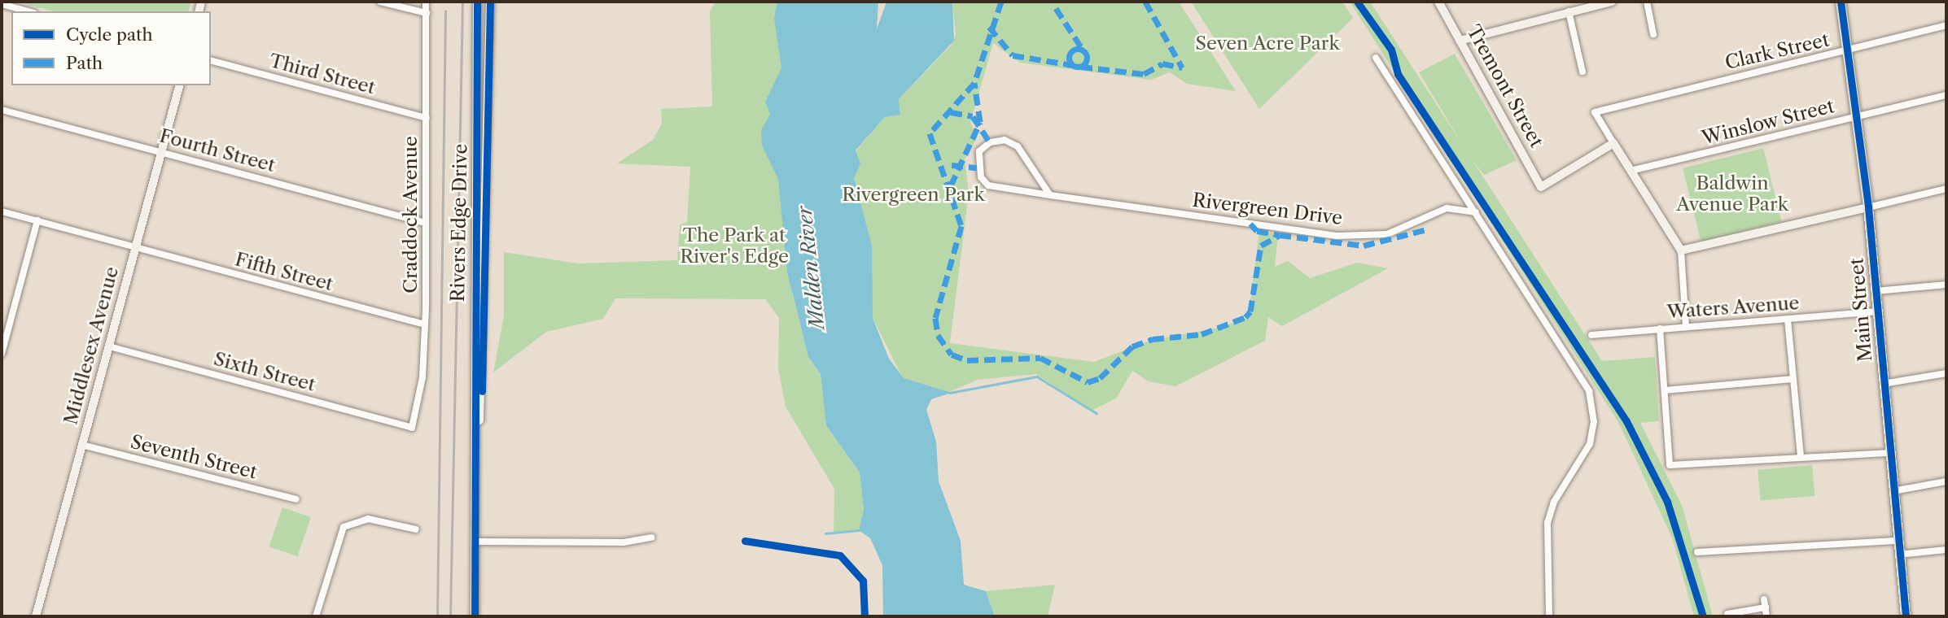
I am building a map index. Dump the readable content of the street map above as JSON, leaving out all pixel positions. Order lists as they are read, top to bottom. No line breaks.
{"streets":{"main road":["Tremont Street","Rivers Edge Drive","Main Street","Middlesex Avenue"],"street":["Clark Street","Third Street","Winslow Street","Fourth Street","Rivergreen Drive","Craddock Avenue","Fifth Street","Waters Avenue","Sixth Street","Seventh Street"]},"crossings":[["Clark Street","Tremont Street"],["Clark Street","Main Street"],["Third Street","Craddock Avenue"],["Winslow Street","Main Street"],["Fourth Street","Craddock Avenue"],["Fourth Street","Middlesex Avenue"],["Craddock Avenue","Fifth Street"],["Craddock Avenue","Sixth Street"],["Fifth Street","Middlesex Avenue"],["Waters Avenue","Main Street"],["Middlesex Avenue","Sixth Street"],["Middlesex Avenue","Seventh Street"]],"water":["Malden River"],"parks":["Seven Acre Park","Baldwin Avenue Park","Rivergreen Park","The Park at River's Edge"],"legend":["Cycle path","Path"]}
